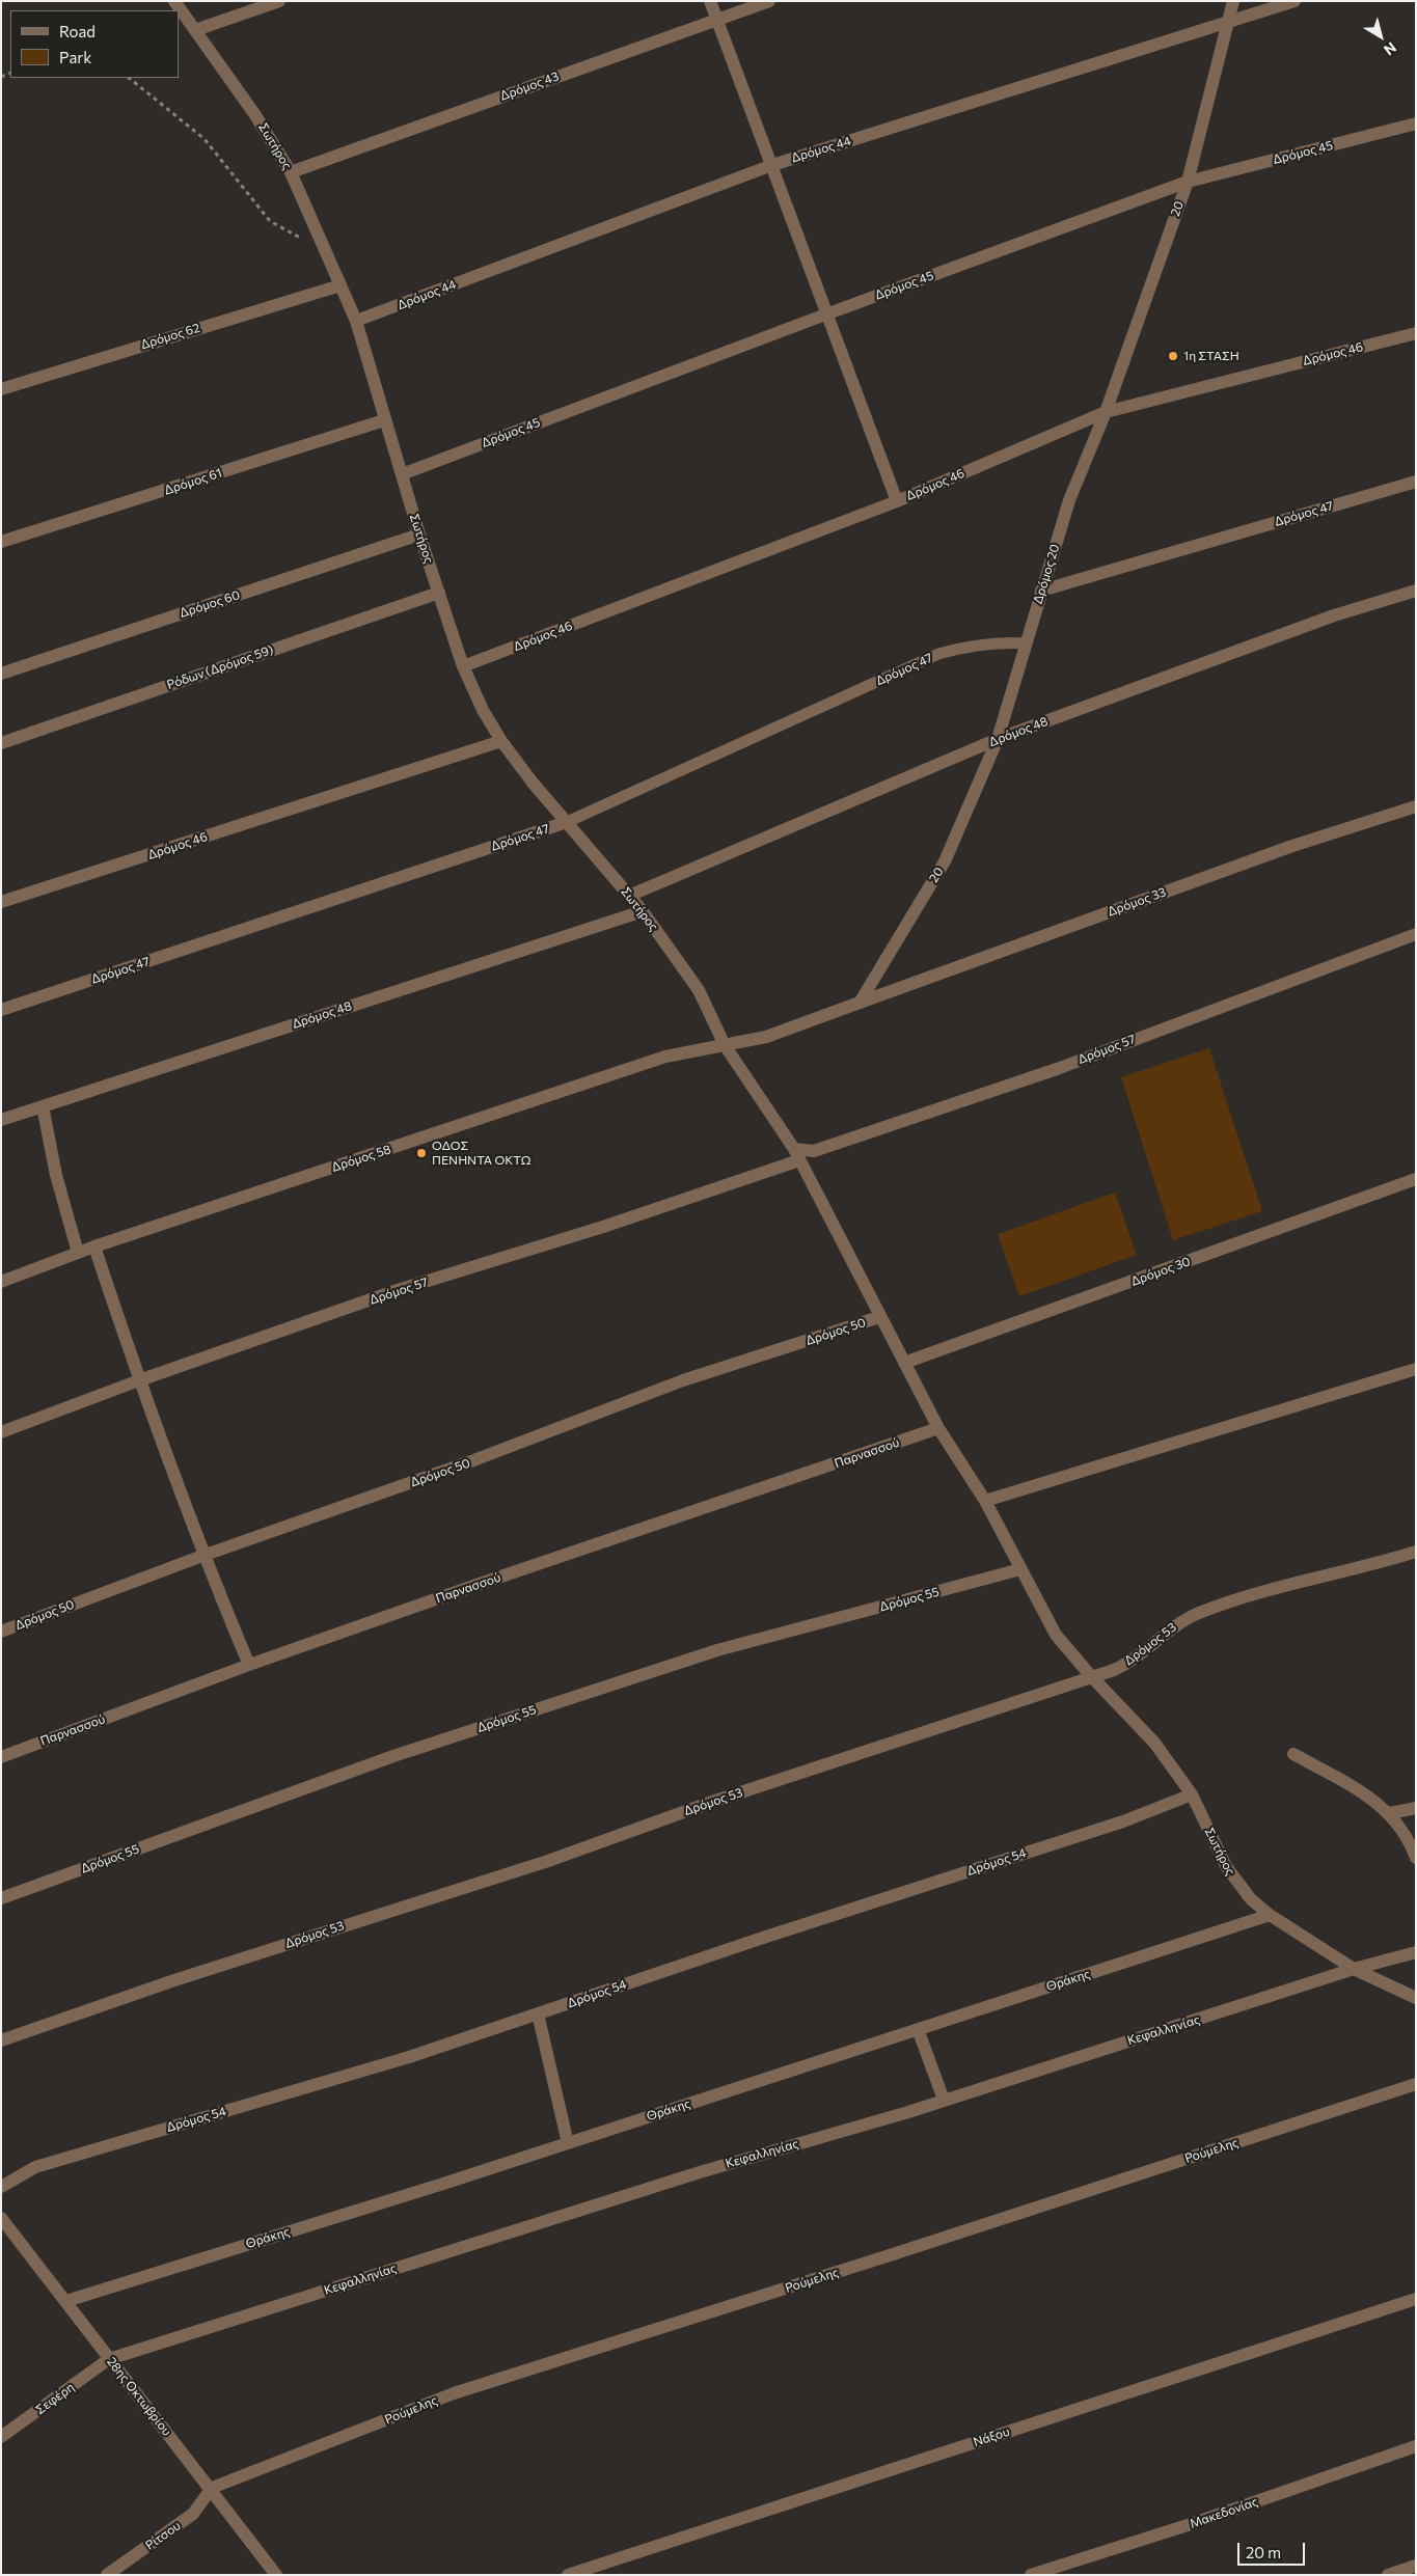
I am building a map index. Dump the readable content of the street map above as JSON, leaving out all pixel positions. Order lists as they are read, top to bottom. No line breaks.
{"streets":{"street":["Δρόμος 43","Σωτήρος","Δρόμος 44","Δρόμος 45","20","Δρόμος 62","Δρόμος 46","Δρόμος 61","Δρόμος 47","Δρόμος 20","Δρόμος 60","Ρόδων (Δρόμος 59)","Δρόμος 48","Δρόμος 33","Δρόμος 57","Δρόμος 58","Δρόμος 30","Δρόμος 50","Παρνασσού","Δρόμος 55","Δρόμος 53","Δρόμος 54","Θράκης","Κεφαλληνίας","Ρούμελης","28ης Οκτωβρίου","Σεφέρη","Νάξου","Μακεδονίας","Ρίτσου"]},"crossings":[["Δρόμος 43","Σωτήρος"],["Σωτήρος","Δρόμος 44"],["Σωτήρος","Δρόμος 45"],["Σωτήρος","Δρόμος 62"],["Σωτήρος","Δρόμος 46"],["Σωτήρος","Δρόμος 61"],["Σωτήρος","Δρόμος 47"],["Σωτήρος","Δρόμος 60"],["Σωτήρος","Ρόδων (Δρόμος 59)"],["Σωτήρος","Δρόμος 48"],["Σωτήρος","Δρόμος 33"],["Σωτήρος","Δρόμος 57"],["Σωτήρος","Δρόμος 58"],["Σωτήρος","Δρόμος 30"],["Σωτήρος","Δρόμος 50"],["Σωτήρος","Παρνασσού"],["Σωτήρος","Δρόμος 55"],["Σωτήρος","Δρόμος 53"],["Σωτήρος","Δρόμος 54"],["Σωτήρος","Θράκης"],["Σωτήρος","Κεφαλληνίας"],["Δρόμος 44","20"],["Δρόμος 45","20"],["20","Δρόμος 46"],["20","Δρόμος 20"],["20","Δρόμος 48"],["20","Δρόμος 33"],["Δρόμος 46","Δρόμος 20"],["Δρόμος 47","Δρόμος 20"],["Δρόμος 20","Δρόμος 48"],["Δρόμος 33","Δρόμος 58"],["Θράκης","28ης Οκτωβρίου"],["Κεφαλληνίας","28ης Οκτωβρίου"],["Κεφαλληνίας","Σεφέρη"],["Ρούμελης","28ης Οκτωβρίου"],["Ρούμελης","Ρίτσου"],["28ης Οκτωβρίου","Σεφέρη"],["28ης Οκτωβρίου","Ρίτσου"]],"places":["1η ΣΤΑΣΗ","ΟΔΟΣ ΠΕΝΗΝΤΑ ΟΚΤΩ"],"legend":["Road","Park"],"scale_bar":"20 m","north":"bottom right"}
